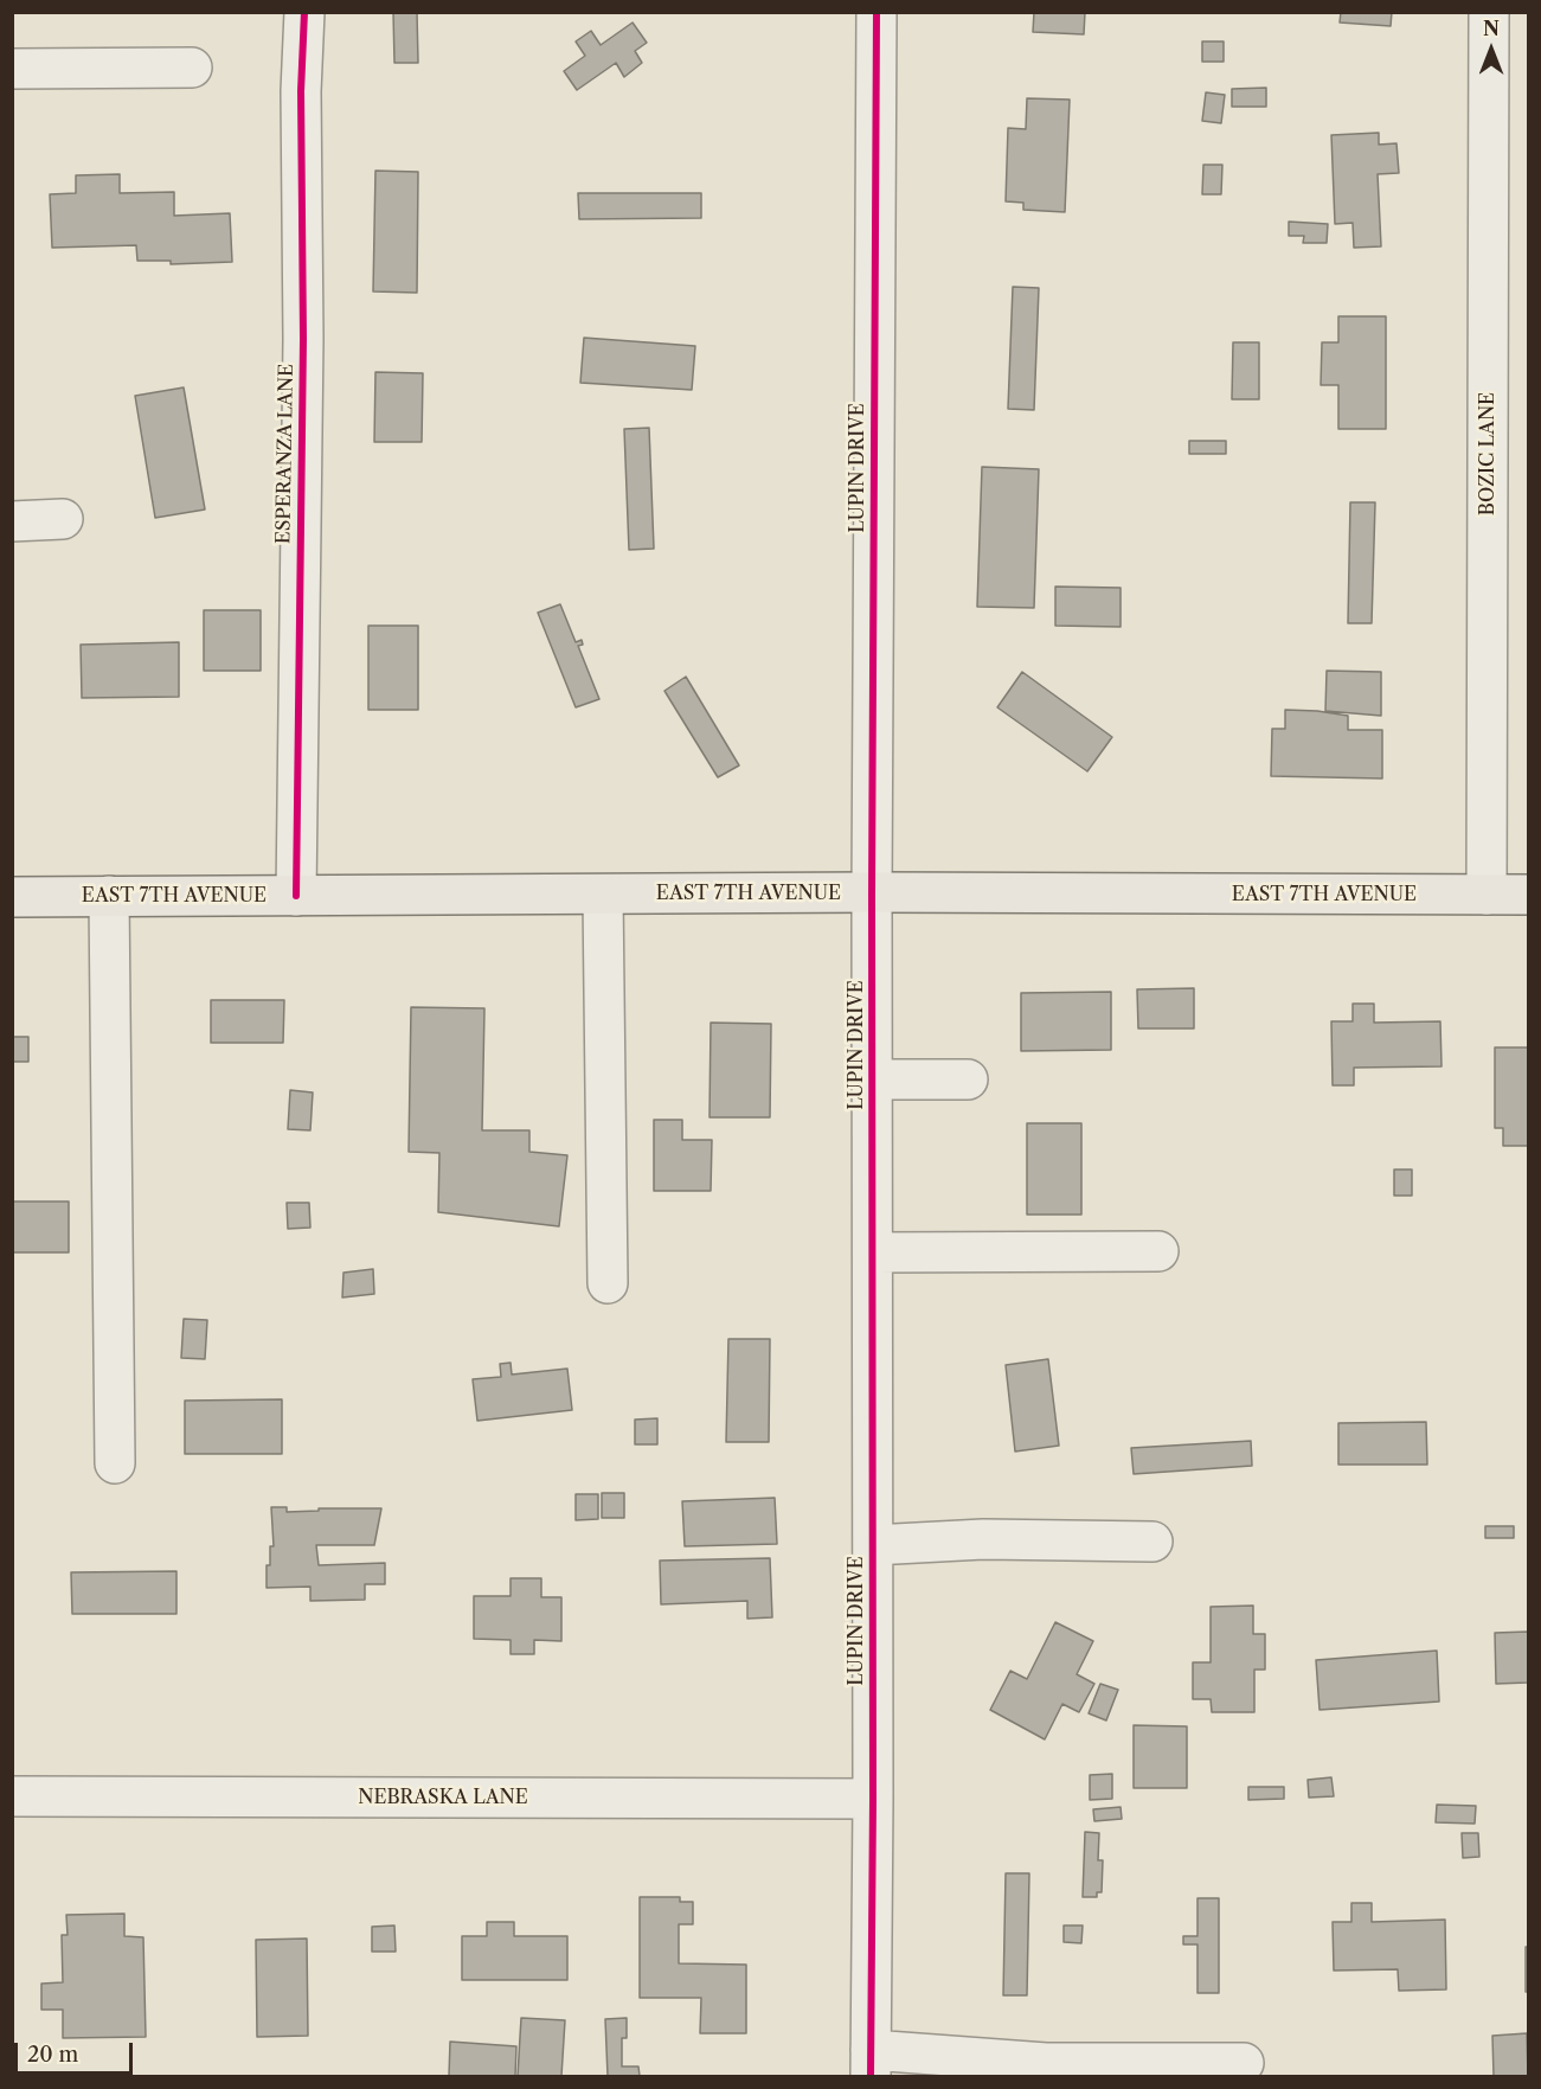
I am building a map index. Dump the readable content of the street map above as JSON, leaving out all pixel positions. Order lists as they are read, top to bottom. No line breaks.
{"streets":{"main road":["EAST 7TH AVENUE"],"street":["ESPERANZA LANE","BOZIC LANE","LUPIN DRIVE","NEBRASKA LANE"]},"crossings":[["ESPERANZA LANE","EAST 7TH AVENUE"],["BOZIC LANE","EAST 7TH AVENUE"],["LUPIN DRIVE","EAST 7TH AVENUE"],["LUPIN DRIVE","NEBRASKA LANE"]],"scale_bar":"20 m","north":"top"}
